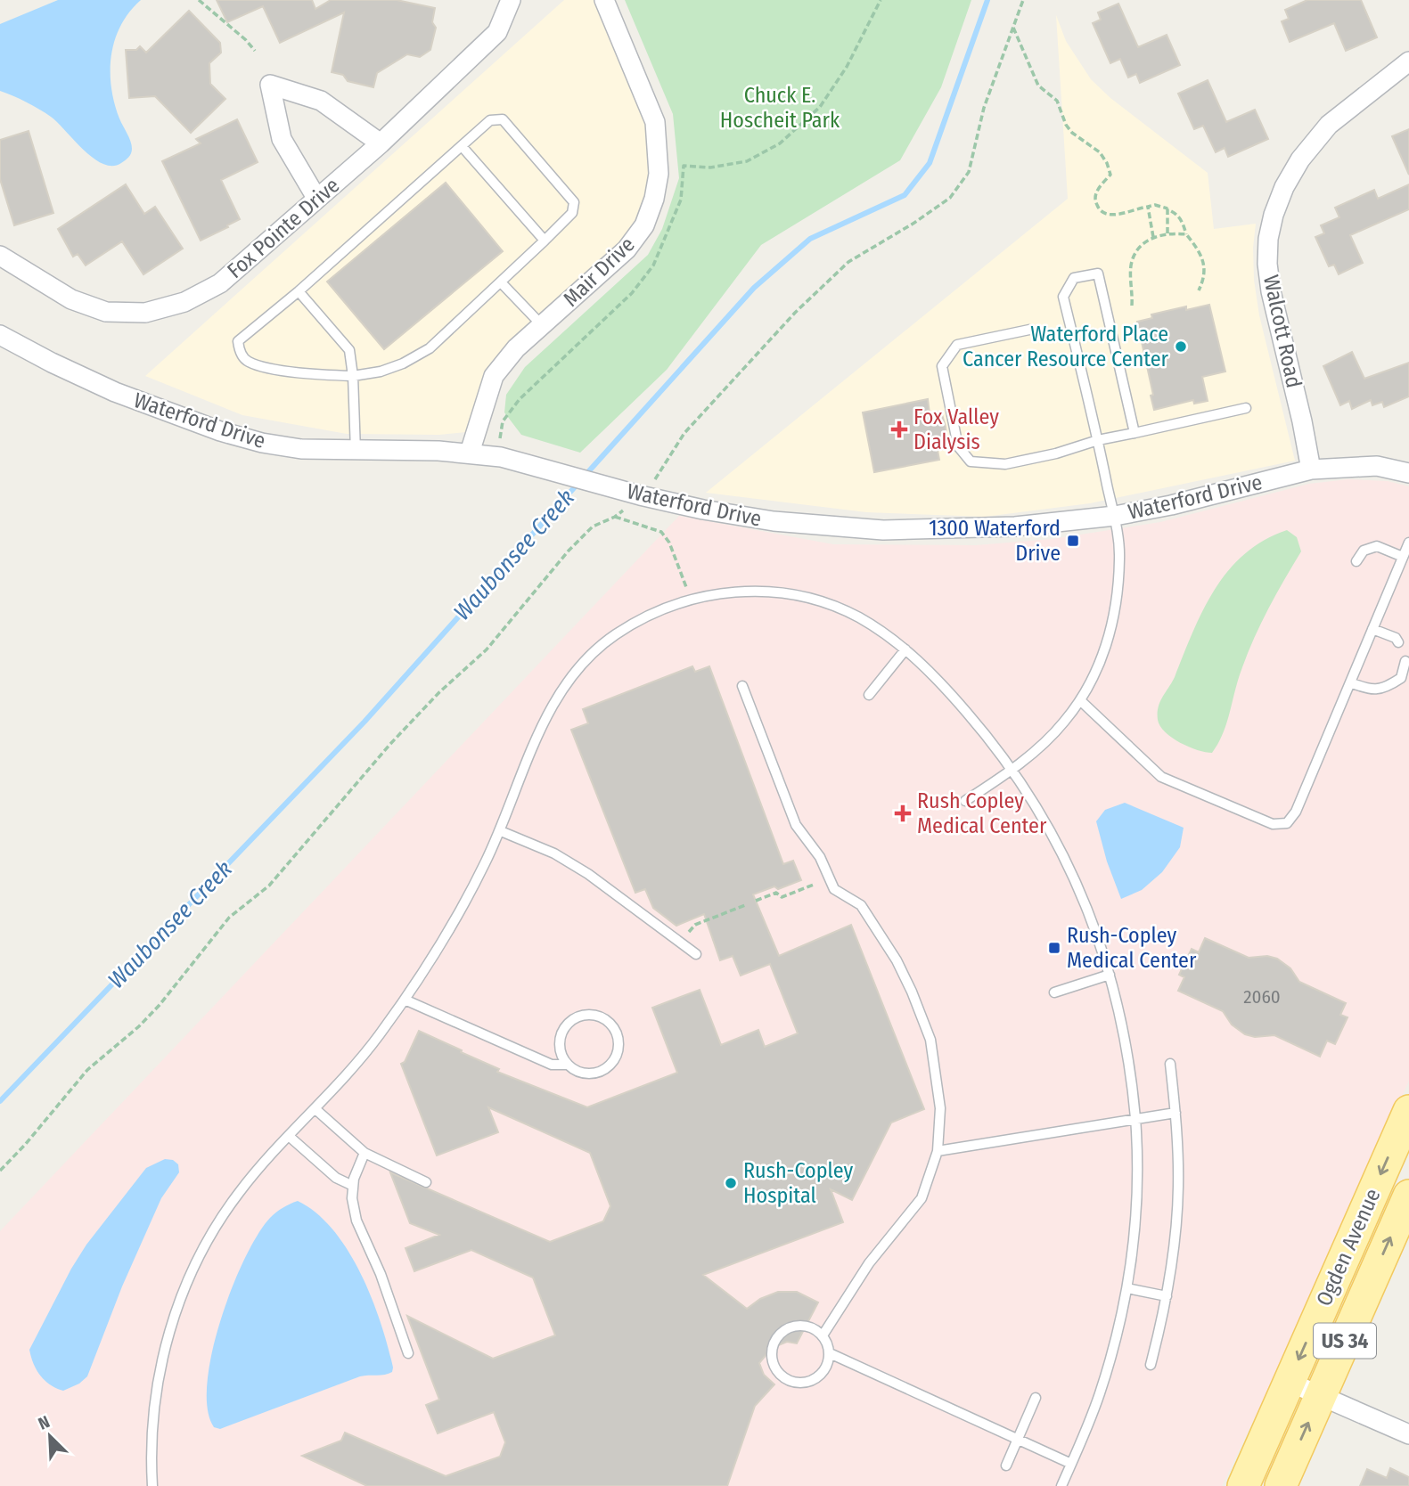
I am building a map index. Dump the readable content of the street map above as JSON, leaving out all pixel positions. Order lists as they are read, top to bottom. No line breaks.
{"streets":{"main road":["Ogden Avenue","US 34"],"street":["Fox Pointe Drive","Mair Drive","Walcott Road","Waterford Drive"]},"crossings":[["Mair Drive","Waterford Drive"],["Walcott Road","Waterford Drive"]],"water":["Waubonsee Creek"],"parks":["Chuck E. Hoscheit Park"],"places":{"other":["Waterford Place Cancer Resource Center","Rush-Copley Hospital"],"health":["Fox Valley Dialysis","Rush Copley Medical Center"],"transit":["1300 Waterford Drive","Rush-Copley Medical Center"]},"house_numbers":["2060"],"north":"top left"}
